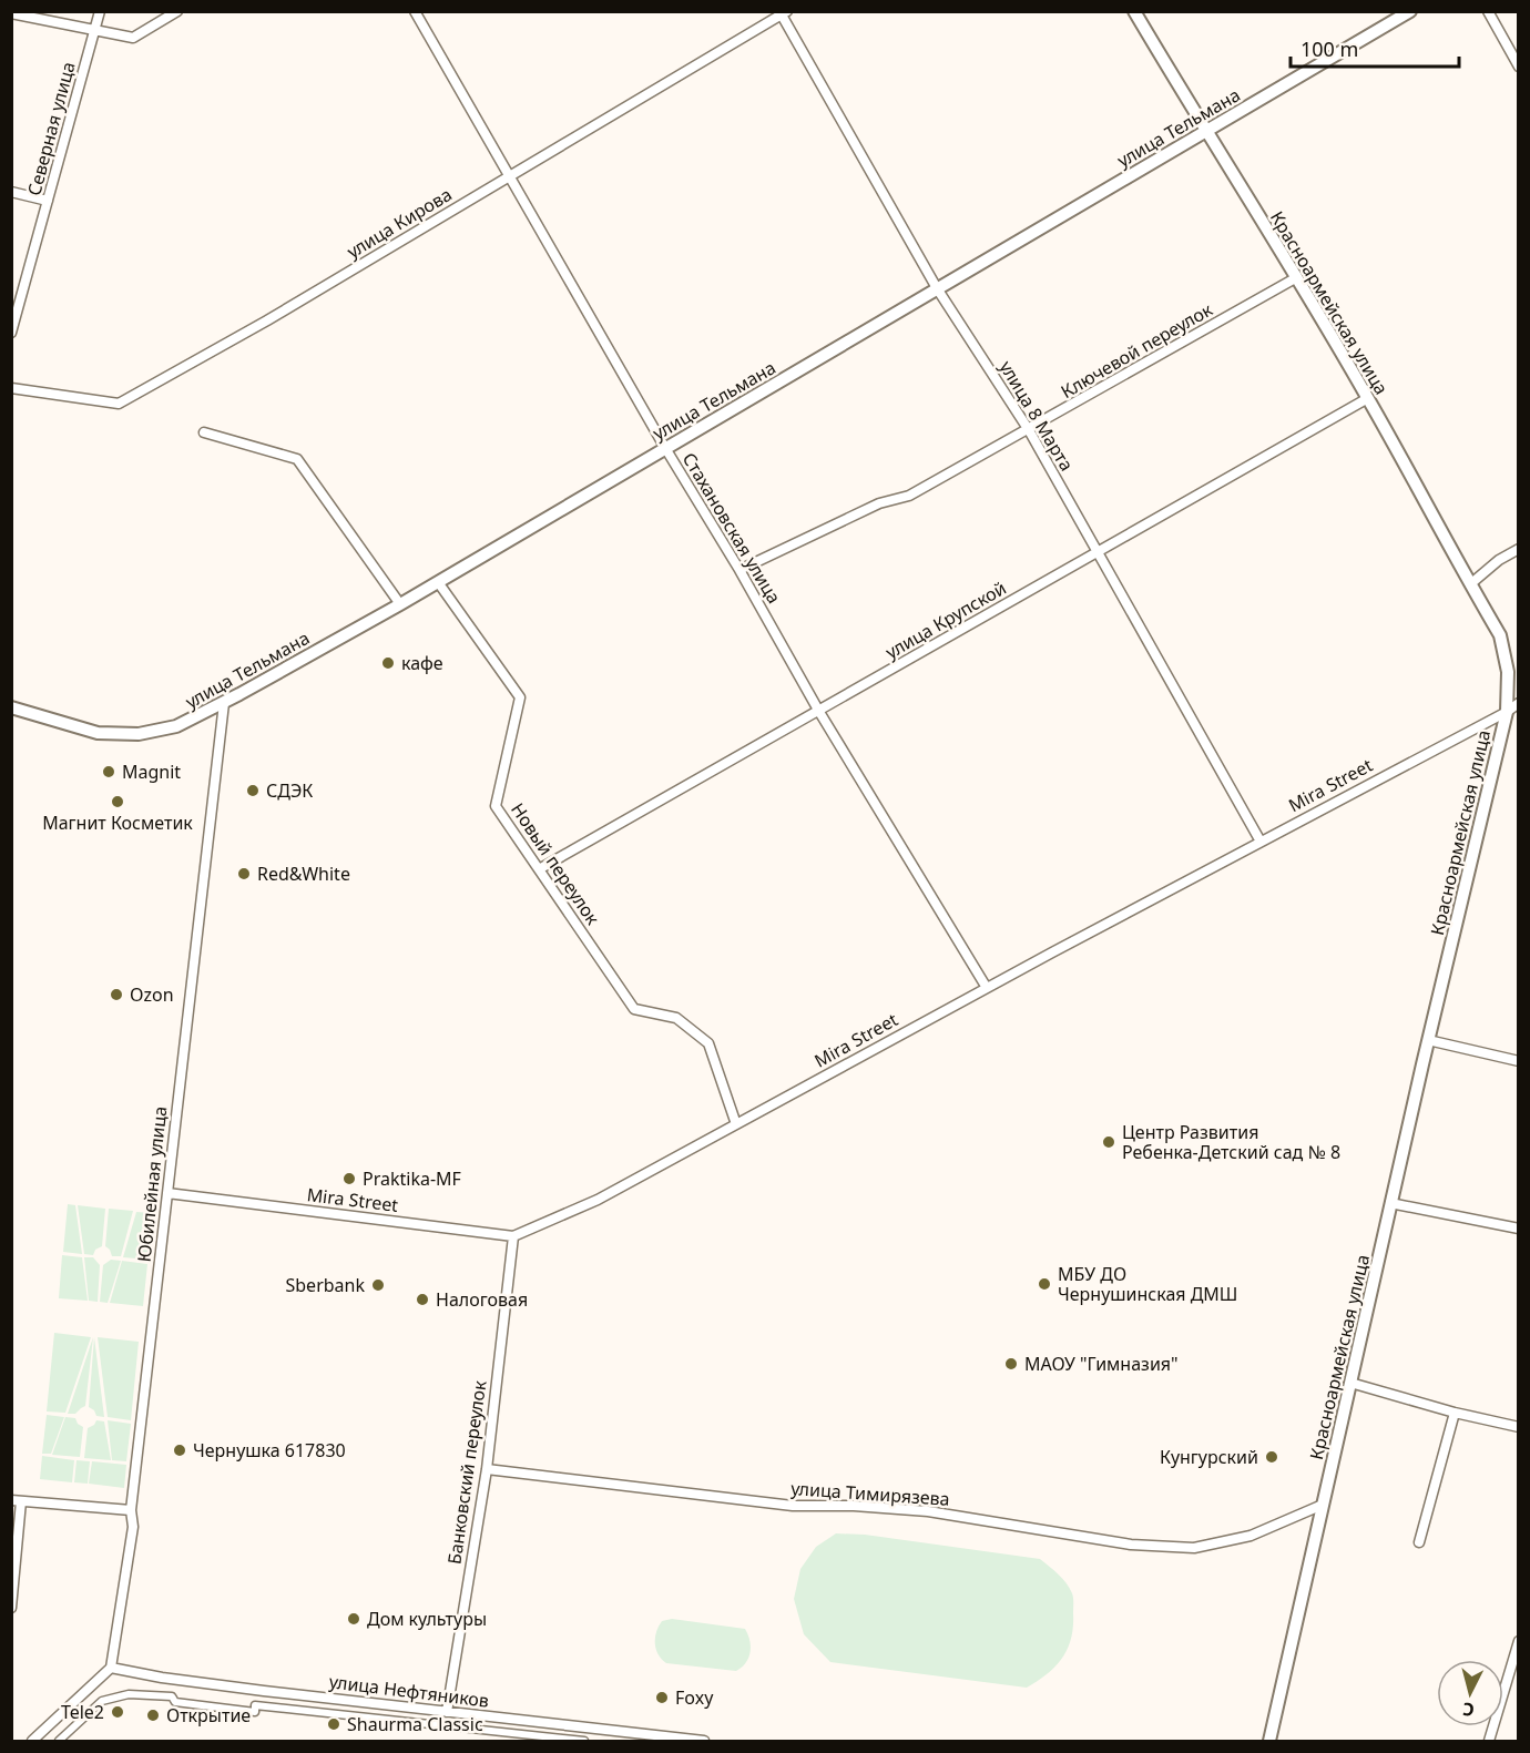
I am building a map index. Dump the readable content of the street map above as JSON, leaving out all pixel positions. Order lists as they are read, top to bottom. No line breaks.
{"streets":{"street":["улица Тельмана","Северная улица","улица Кирова","Красноармейская улица","Ключевой переулок","улица 8 Марта","Стахановская улица","улица Крупской","Mira Street","Новый переулок","Юбилейная улица","Банковский переулок","улица Тимирязева","улица Нефтяников"]},"crossings":[["улица Тельмана","Красноармейская улица"],["улица Тельмана","улица 8 Марта"],["улица Тельмана","Стахановская улица"],["улица Тельмана","Новый переулок"],["улица Тельмана","Юбилейная улица"],["улица Кирова","улица 8 Марта"],["улица Кирова","Стахановская улица"],["Красноармейская улица","Ключевой переулок"],["Красноармейская улица","улица Крупской"],["Красноармейская улица","Mira Street"],["Красноармейская улица","улица Тимирязева"],["Ключевой переулок","улица 8 Марта"],["Ключевой переулок","Стахановская улица"],["улица 8 Марта","улица Крупской"],["улица 8 Марта","Mira Street"],["Стахановская улица","улица Крупской"],["Стахановская улица","Mira Street"],["улица Крупской","Новый переулок"],["Mira Street","Новый переулок"],["Mira Street","Юбилейная улица"],["Mira Street","Банковский переулок"],["Юбилейная улица","улица Нефтяников"],["Банковский переулок","улица Тимирязева"],["Банковский переулок","улица Нефтяников"]],"places":["кафе","Magnit","СДЭК","Магнит Косметик","Red&White","Ozon","Центр Развития Ребенка-Детский сад № 8","Praktika-MF","МБУ ДО Чернушинская ДМШ","Sberbank","Налоговая","МАОУ \"Гимназия\"","Чернушка 617830","Кунгурский","Дом культуры","Foxy","Tele2","Открытие","Shaurma Classic"],"scale_bar":"100 m","north":"bottom"}
